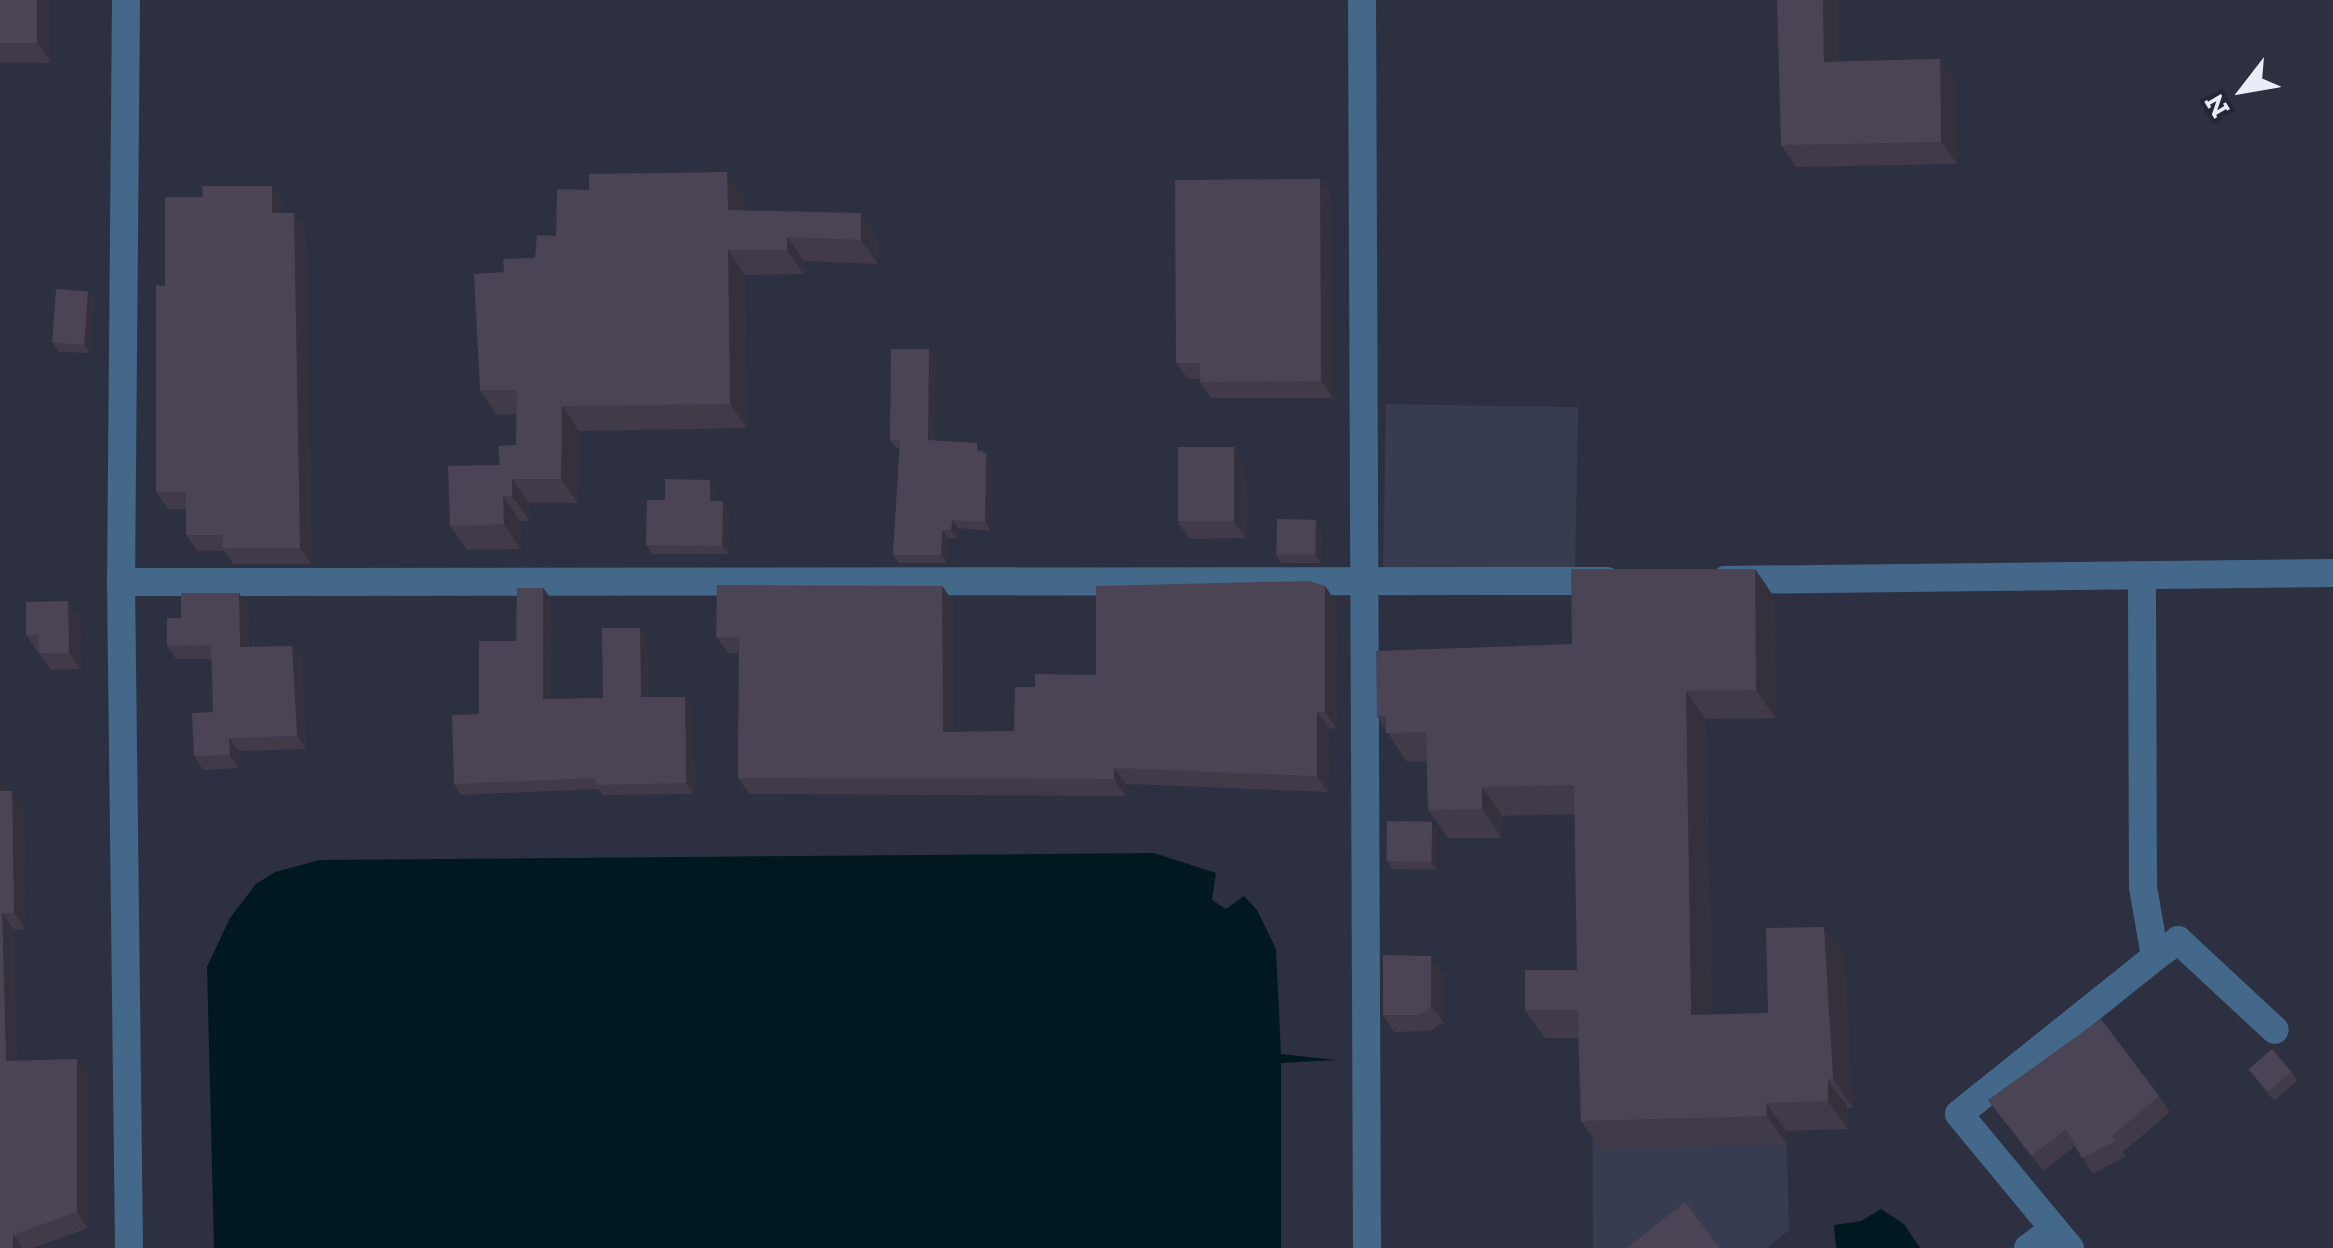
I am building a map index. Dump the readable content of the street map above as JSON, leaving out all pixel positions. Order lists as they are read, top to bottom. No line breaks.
{"north":"bottom left"}
